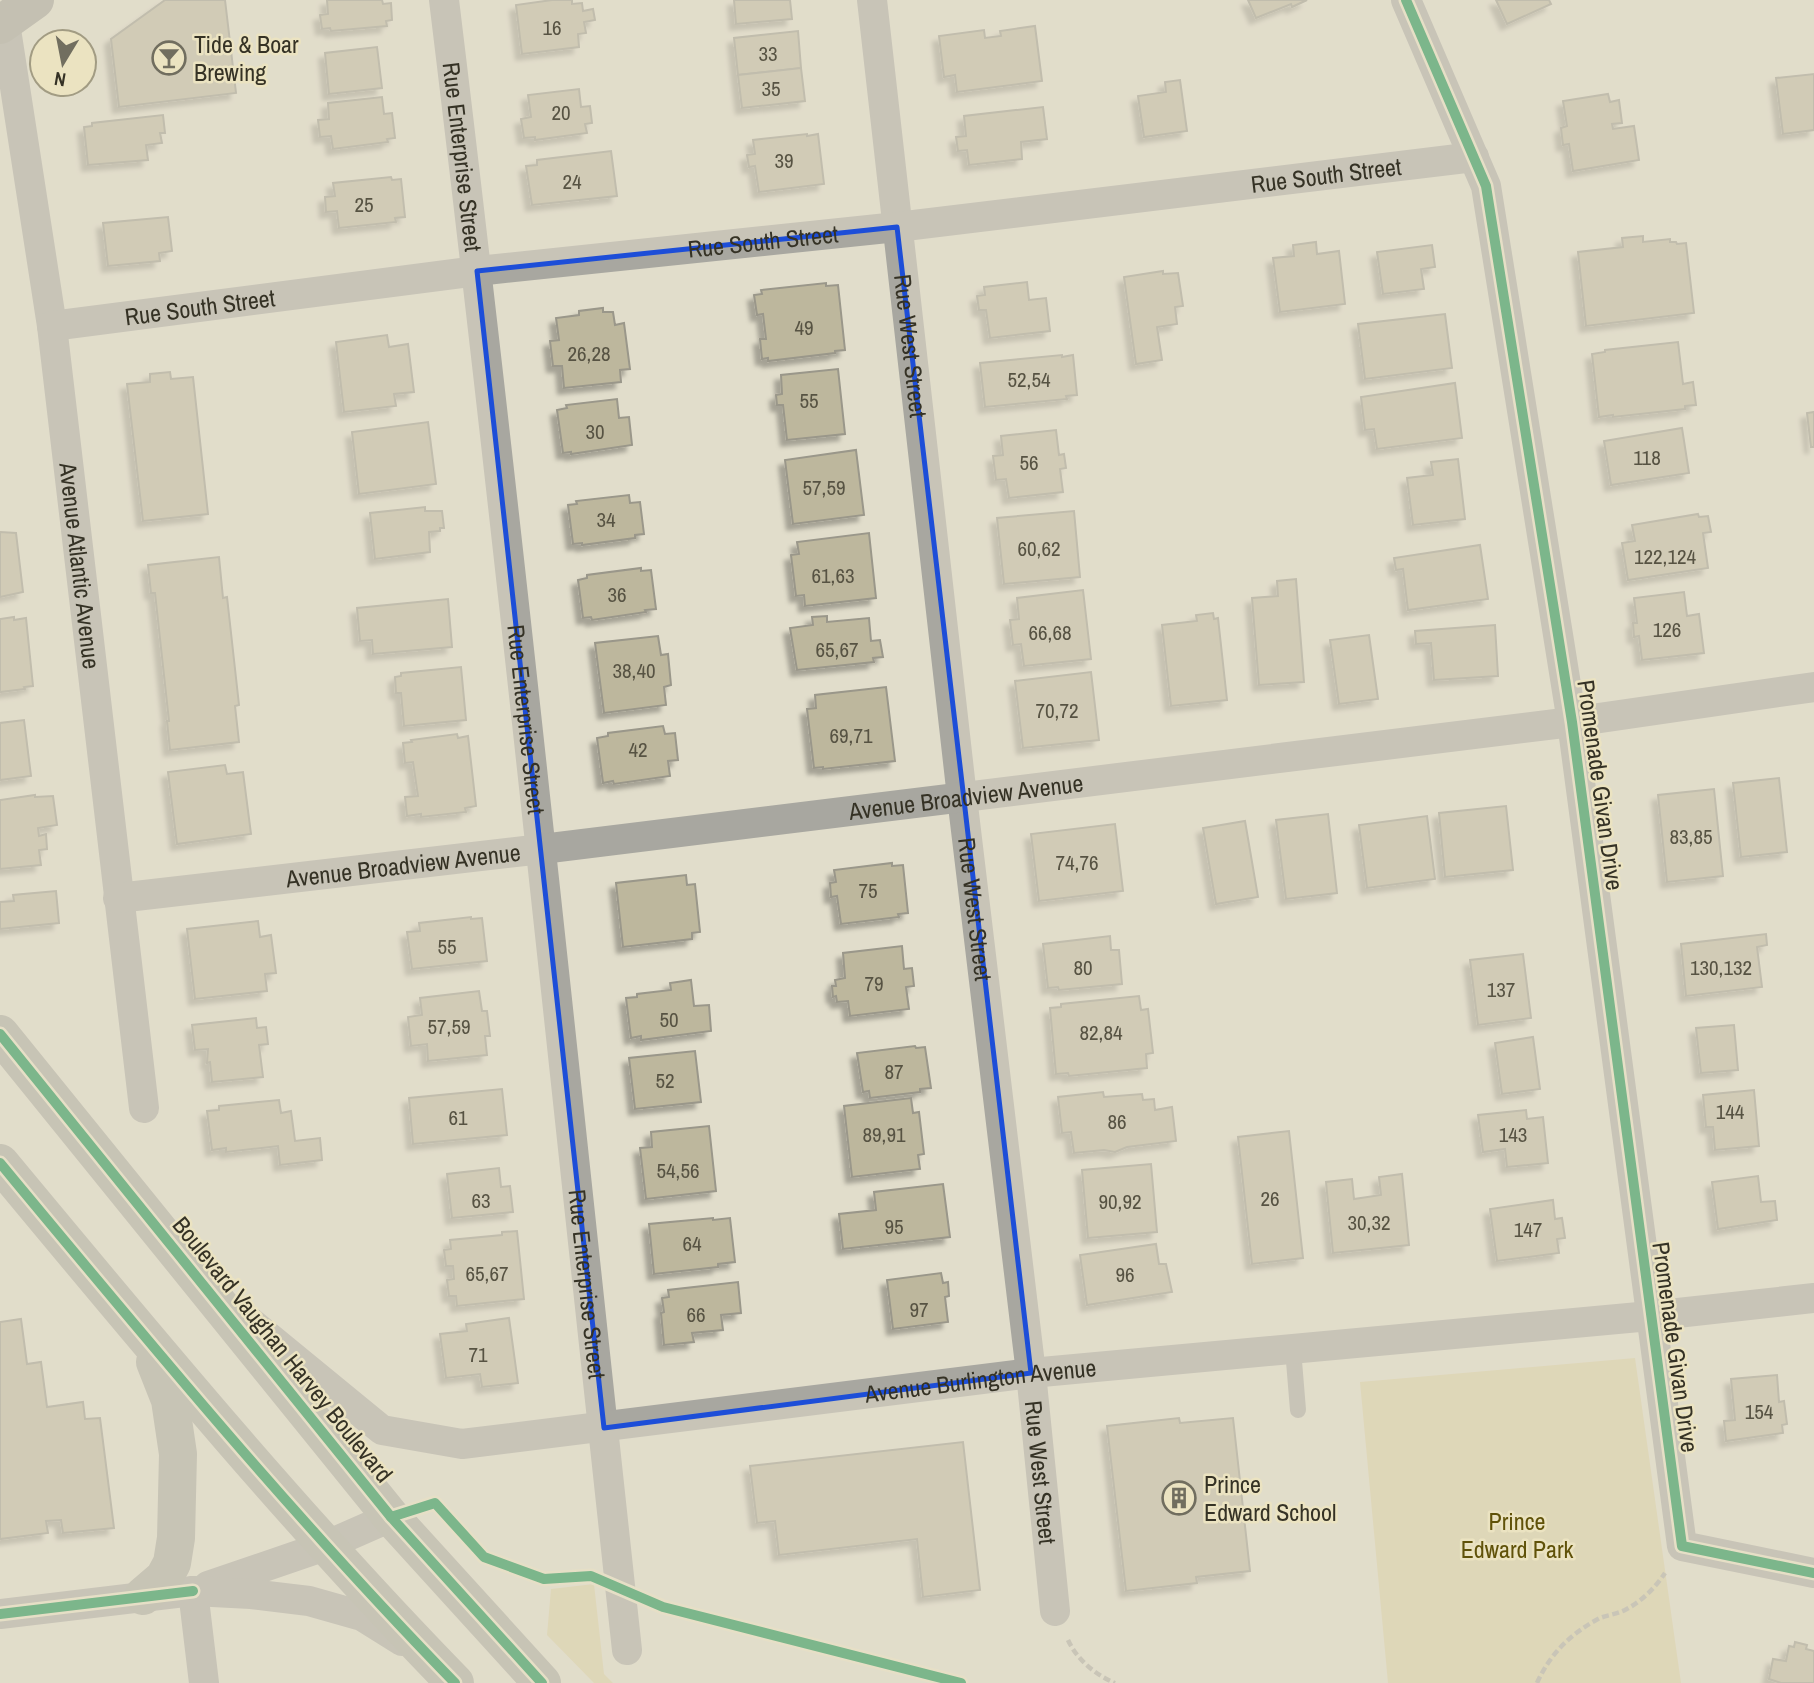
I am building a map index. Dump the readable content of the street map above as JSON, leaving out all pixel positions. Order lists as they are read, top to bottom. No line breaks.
{"streets":{"main road":["Boulevard Vaughan Harvey Boulevard"],"street":["Rue Enterprise Street","Rue South Street","Rue West Street","Avenue Atlantic Avenue","Promenade Givan Drive","Avenue Broadview Avenue","Avenue Burlington Avenue"]},"crossings":[["Rue Enterprise Street","Rue South Street"],["Rue Enterprise Street","Avenue Broadview Avenue"],["Rue Enterprise Street","Avenue Burlington Avenue"],["Rue South Street","Rue West Street"],["Rue South Street","Avenue Atlantic Avenue"],["Rue South Street","Promenade Givan Drive"],["Rue West Street","Avenue Broadview Avenue"],["Rue West Street","Avenue Burlington Avenue"],["Avenue Atlantic Avenue","Avenue Broadview Avenue"],["Promenade Givan Drive","Avenue Broadview Avenue"],["Promenade Givan Drive","Avenue Burlington Avenue"],["Boulevard Vaughan Harvey Boulevard","Avenue Burlington Avenue"]],"parks":["Prince Edward Park"],"places":{"bar":["Tide & Boar Brewing"],"building":["Prince Edward School"]},"house_numbers":["16","33","35","20","39","24","25","49","26,28","52,54","55","30","118","56","57,59","34","60,62","122,124","61,63","36","126","66,68","65,67","38,40","70,72","69,71","42","83,85","74,76","75","55","80","130,132","79","137","50","57,59","82,84","87","52","144","61","86","89,91","143","54,56","26","63","90,92","30,32","95","147","64","65,67","96","97","66","71","154"],"north":"bottom"}
